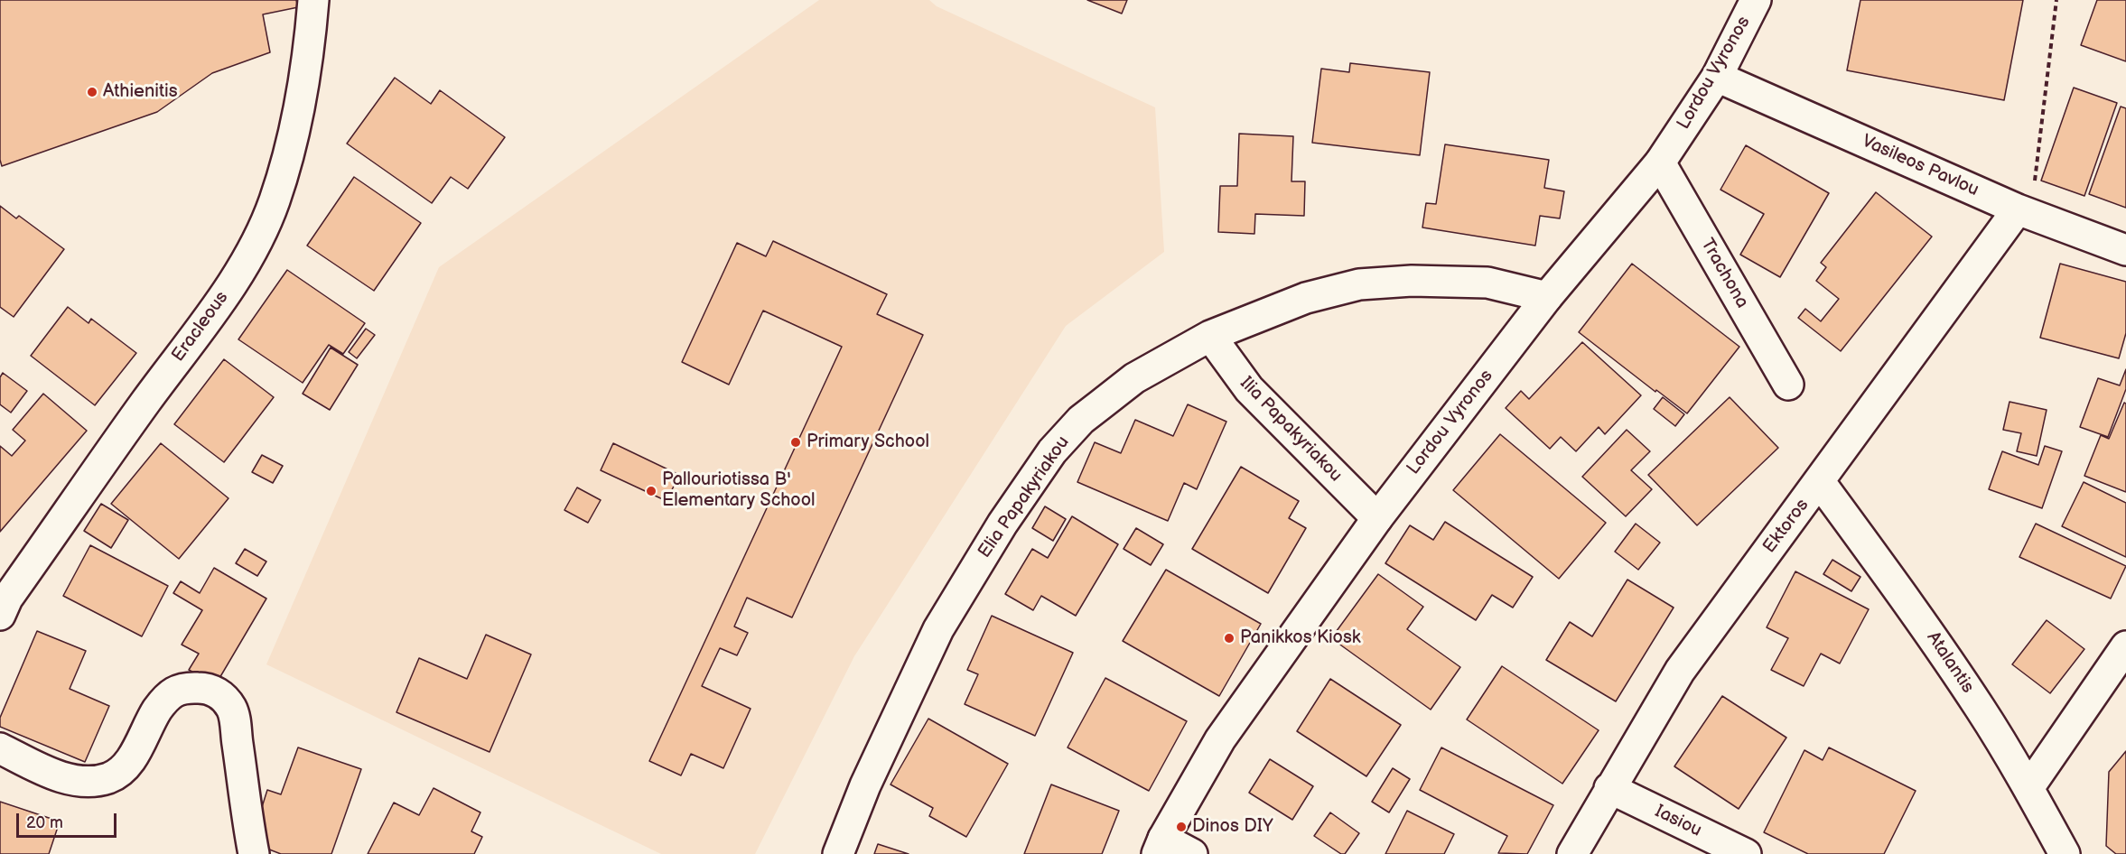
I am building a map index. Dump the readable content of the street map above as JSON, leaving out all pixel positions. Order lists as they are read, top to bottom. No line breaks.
{"streets":{"street":["Lordou Vyronos","Vasileos Pavlou","Trachona","Eracleous","Ilia Papakyriakou","Elia Papakyriakou","Ektoros","Atalantis","Iasiou"]},"crossings":[["Lordou Vyronos","Vasileos Pavlou"],["Lordou Vyronos","Trachona"],["Lordou Vyronos","Ilia Papakyriakou"],["Lordou Vyronos","Elia Papakyriakou"],["Vasileos Pavlou","Ektoros"],["Ilia Papakyriakou","Elia Papakyriakou"],["Ektoros","Atalantis"],["Ektoros","Iasiou"]],"places":["Athienitis","Primary School","Pallouriotissa B' Elementary School","Panikkos Kiosk","Dinos DIY"],"scale_bar":"20 m"}
